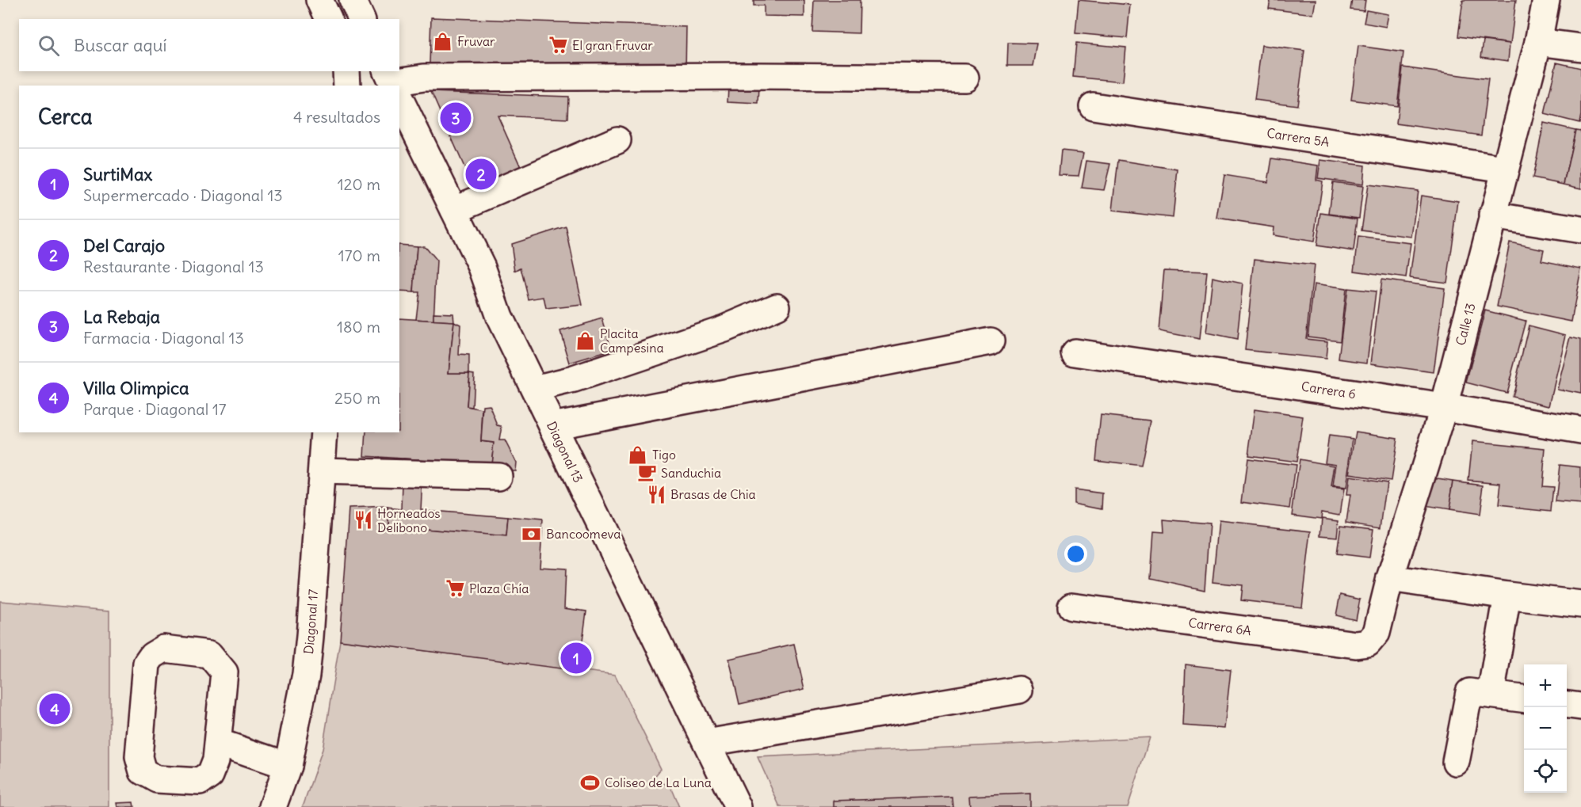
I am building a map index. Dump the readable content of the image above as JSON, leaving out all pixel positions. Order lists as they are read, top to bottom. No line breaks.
{"streets":{"street":["Carrera 5A","Calle 13","Carrera 6","Diagonal 13","Diagonal 17","Carrera 6A"]},"crossings":[["Carrera 5A","Calle 13"],["Calle 13","Carrera 6"],["Calle 13","Carrera 6A"]],"places":{"shop":["Fruvar","Placita Campesina","Tigo"],"supermarket":["El gran Fruvar","Plaza Chía"],"cafe":["Sanduchia"],"restaurant":["Brasas de Chia","Horneados Delibono"],"bank":["Bancoomeva"],"sports":["Coliseo de La Luna"]},"page":{"search":"Buscar aquí","heading":["Cerca","4 resultados"],"pins":["3","2","1","4"],"list":[{"mark":"1","name":"SurtiMax","note":"Supermercado · Diagonal 13","value":"120 m"},{"mark":"2","name":"Del Carajo","note":"Restaurante · Diagonal 13","value":"170 m"},{"mark":"3","name":"La Rebaja","note":"Farmacia · Diagonal 13","value":"180 m"},{"mark":"4","name":"Villa Olimpica","note":"Parque · Diagonal 17","value":"250 m"}],"map_buttons":["+","−"]}}
